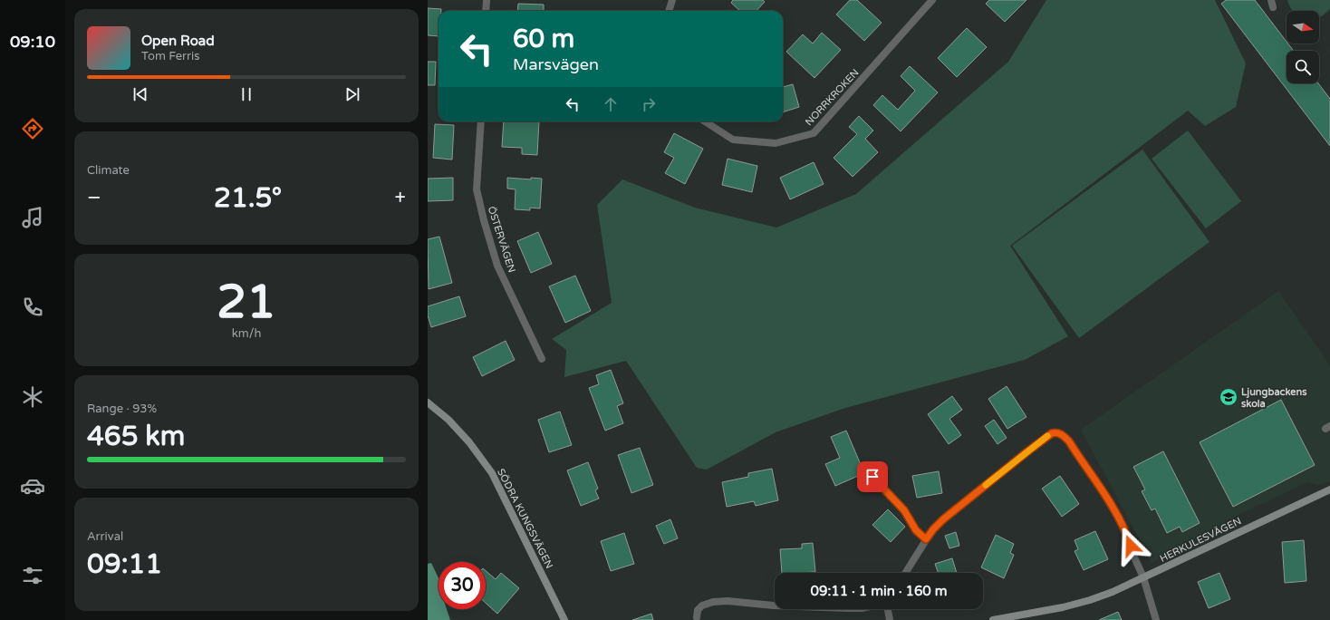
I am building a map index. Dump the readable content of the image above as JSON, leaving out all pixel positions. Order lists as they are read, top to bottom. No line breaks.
{"streets":{"street":["NORRKROKEN","ÖSTERVÄGEN","SÖDRA KUNGSVÄGEN","HERKULESVÄGEN"]},"places":{"school or university":["Ljungbackens skola"]},"north":"right","page":{"tabs":"09:10","turn":["60 m","Marsvägen"],"song":["Open Road","Tom Ferris"],"tile":["Climate",["21","km/h"],["Range · 93%","465 km"],["Arrival","09:11"]],"heat":["−","21.5°","+"],"limit":"30","trip":"09:11 · 1 min · 160 m"}}
